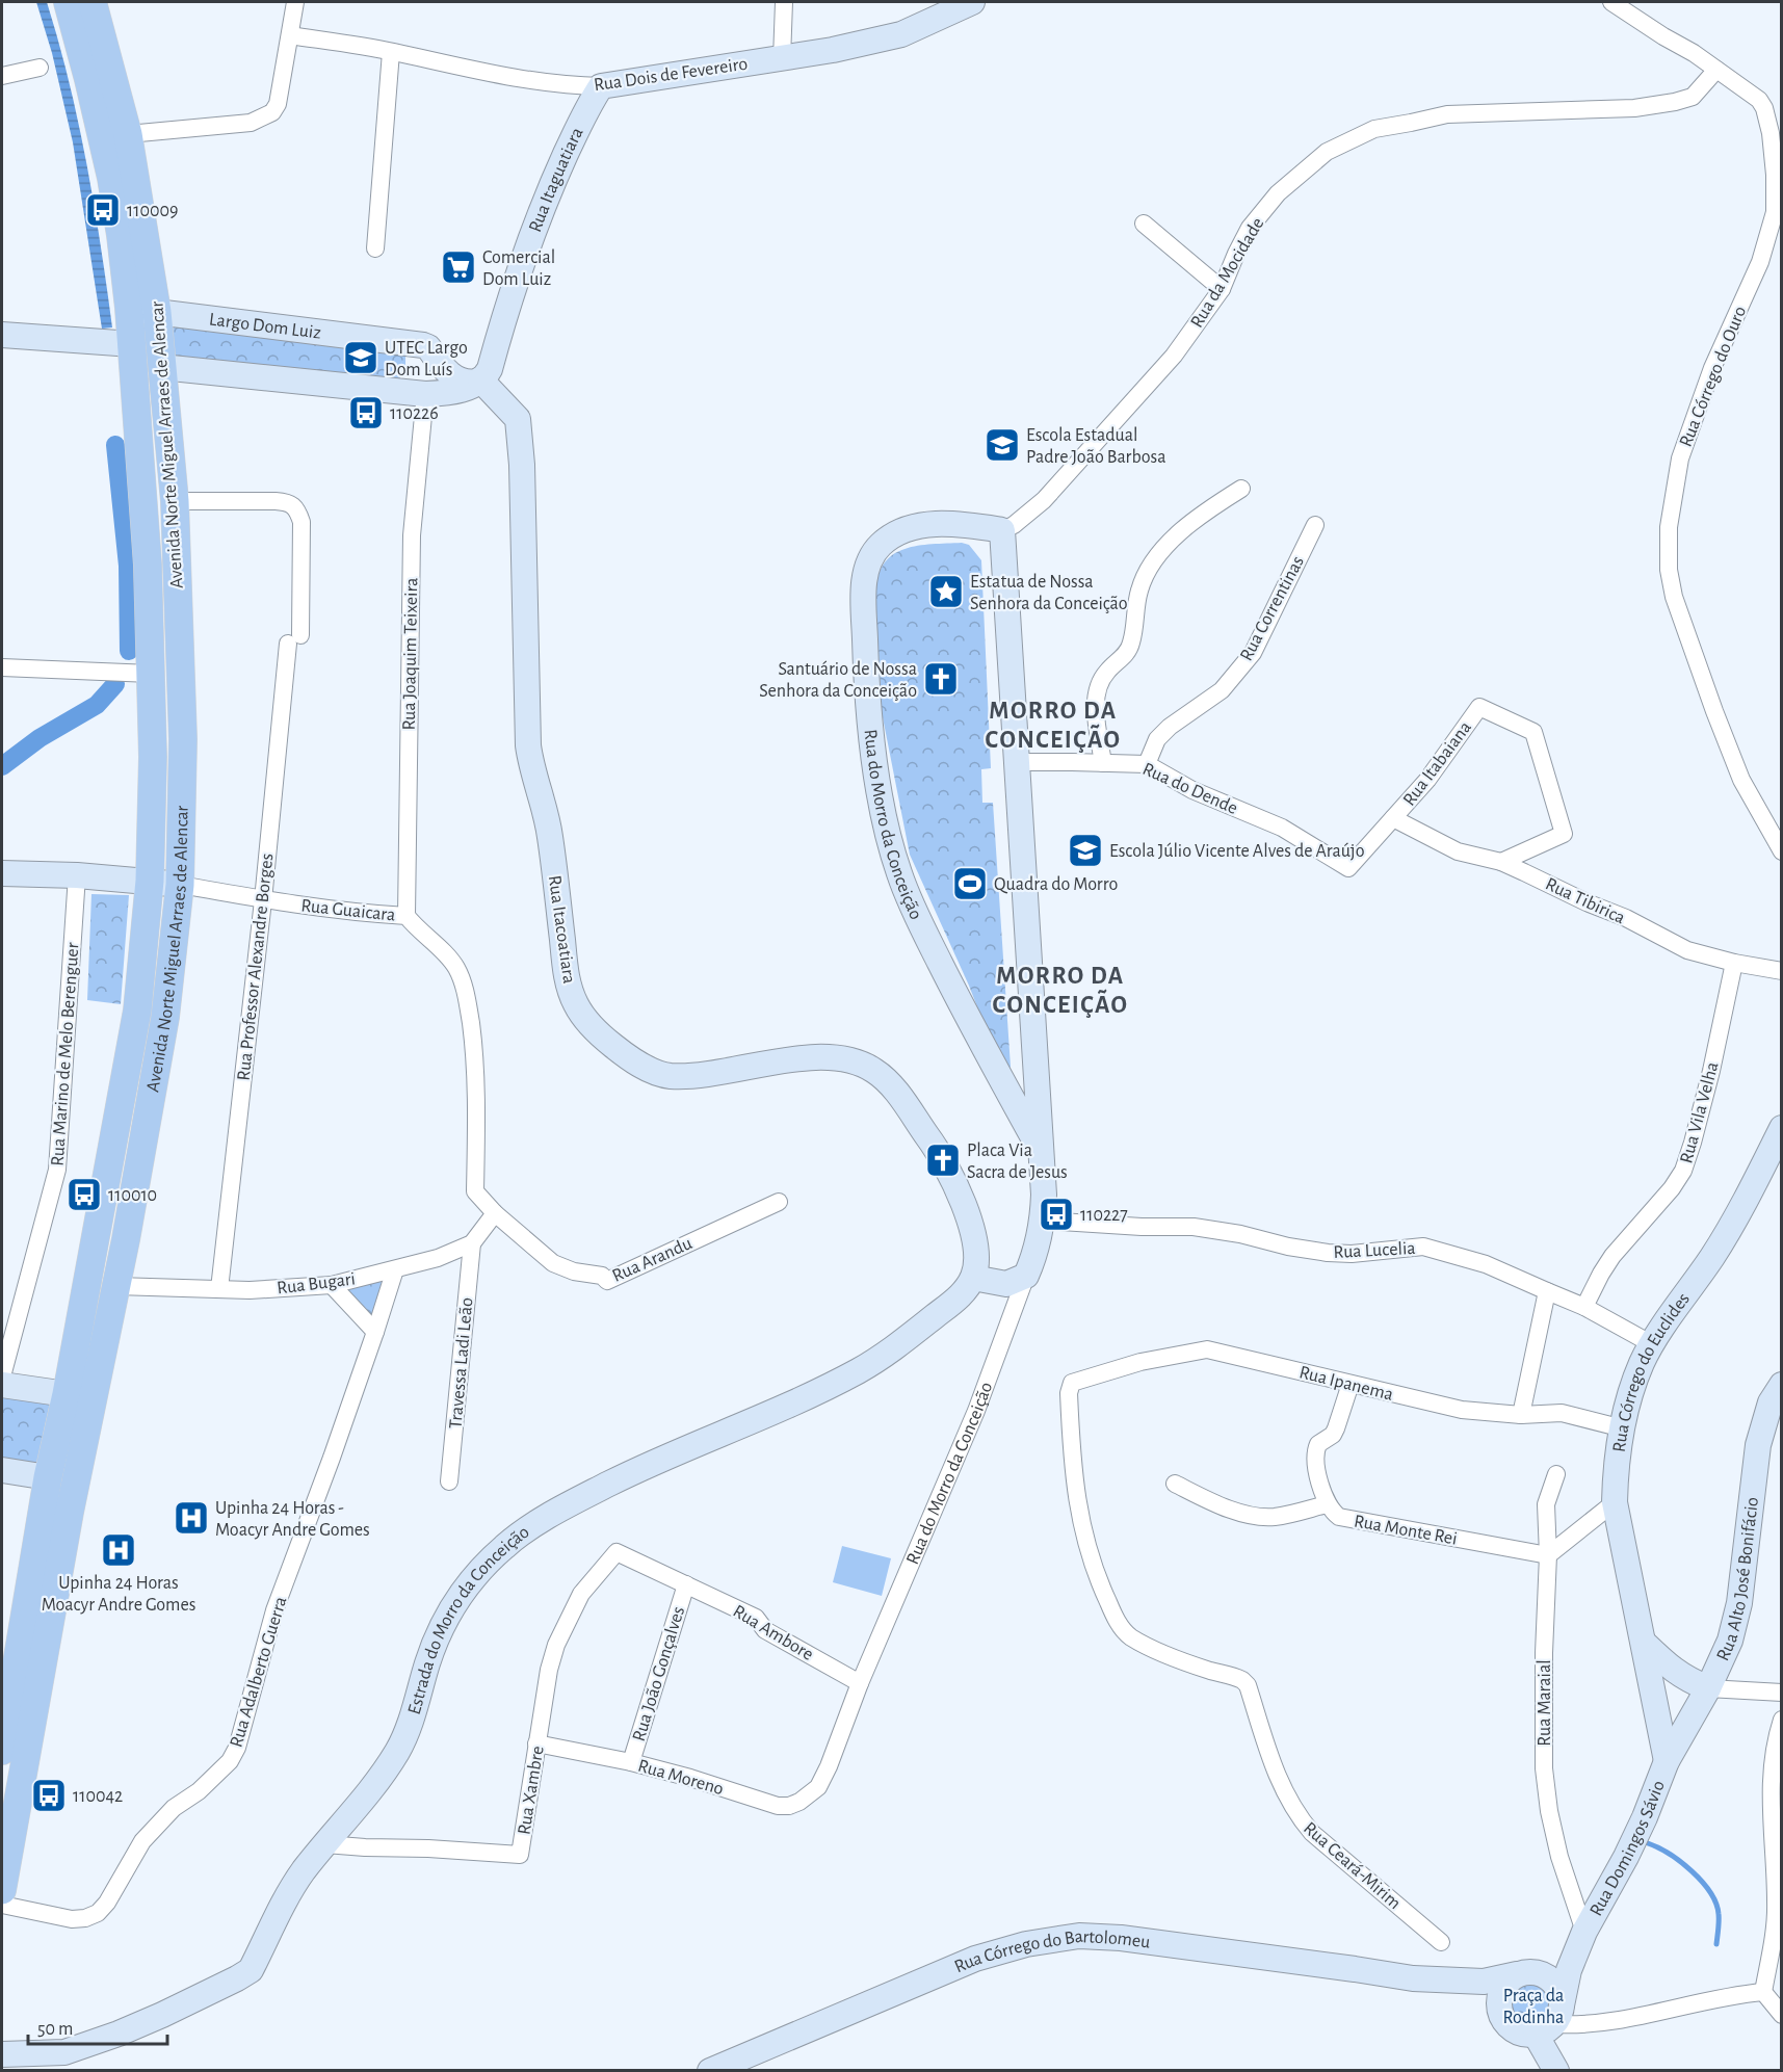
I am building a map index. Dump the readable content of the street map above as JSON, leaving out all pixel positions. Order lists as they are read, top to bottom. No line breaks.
{"streets":{"main road":["Avenida Norte Miguel Arraes de Alencar"],"street":["Rua Dois de Fevereiro","Rua Itaguatiara","Rua da Mocidade","Largo Dom Luiz","Rua Córrego do Ouro","Rua Correntinas","Rua Joaquim Teixeira","Rua Itabaiana","Rua do Dende","Rua do Morro da Conceição","Rua Tibirica","Rua Guaicara","Rua Itacoatiara","Rua Professor Alexandre Borges","Rua Marino de Melo Berenguer","Rua Vila Velha","Rua Lucelia","Rua Arandu","Rua Bugari","Travessa Ladi Leão","Rua Córrego do Euclides","Rua Ipanema","Rua Monte Rei","Rua Alto José Bonifácio","Estrada do Morro da Conceição","Rua Ambore","Rua Adalberto Guerra","Rua João Gonçalves","Rua Maraial","Rua Moreno","Rua Xambre","Rua Domingos Sávio","Rua Ceará-Mirim","Rua Córrego do Bartolomeu"]},"crossings":[["Rua Dois de Fevereiro","Rua Itaguatiara"],["Rua Itaguatiara","Rua Itacoatiara"],["Rua da Mocidade","Rua Córrego do Ouro"],["Rua da Mocidade","Rua do Morro da Conceição"],["Largo Dom Luiz","Avenida Norte Miguel Arraes de Alencar"],["Avenida Norte Miguel Arraes de Alencar","Rua Guaicara"],["Avenida Norte Miguel Arraes de Alencar","Rua Professor Alexandre Borges"],["Avenida Norte Miguel Arraes de Alencar","Rua Bugari"],["Rua Correntinas","Rua do Dende"],["Rua Joaquim Teixeira","Rua Guaicara"],["Rua Itabaiana","Rua do Dende"],["Rua Itabaiana","Rua Tibirica"],["Rua do Dende","Rua do Morro da Conceição"],["Rua do Morro da Conceição","Rua Lucelia"],["Rua do Morro da Conceição","Rua Ambore"],["Rua do Morro da Conceição","Rua Moreno"],["Rua Tibirica","Rua Vila Velha"],["Rua Guaicara","Rua Professor Alexandre Borges"],["Rua Guaicara","Rua Arandu"],["Rua Itacoatiara","Estrada do Morro da Conceição"],["Rua Professor Alexandre Borges","Rua Bugari"],["Rua Vila Velha","Rua Lucelia"],["Rua Lucelia","Rua Córrego do Euclides"],["Rua Arandu","Rua Bugari"],["Rua Bugari","Travessa Ladi Leão"],["Rua Bugari","Rua Adalberto Guerra"],["Rua Córrego do Euclides","Rua Ipanema"],["Rua Córrego do Euclides","Rua Alto José Bonifácio"],["Rua Córrego do Euclides","Rua Domingos Sávio"],["Rua Ipanema","Rua Ceará-Mirim"],["Rua Monte Rei","Rua Maraial"],["Rua Alto José Bonifácio","Rua Domingos Sávio"],["Estrada do Morro da Conceição","Rua Xambre"],["Rua Ambore","Rua João Gonçalves"],["Rua Ambore","Rua Xambre"],["Rua João Gonçalves","Rua Moreno"],["Rua Maraial","Rua Domingos Sávio"],["Rua Moreno","Rua Xambre"],["Rua Domingos Sávio","Rua Córrego do Bartolomeu"]],"districts":["MORRO DA CONCEIÇÃO","MORRO DA CONCEIÇÃO"],"parks":["Praça da Rodinha"],"places":{"bus stop":["110009","110226","110010","110227","110042"],"supermarket":["Comercial Dom Luiz"],"school or university":["UTEC Largo Dom Luís","Escola Estadual Padre João Barbosa","Escola Júlio Vicente Alves de Araújo"],"place":["Estatua de Nossa Senhora da Conceição"],"church":["Santuário de Nossa Senhora da Conceição","Placa Via Sacra de Jesus"],"sports":["Quadra do Morro"],"hospital":["Upinha 24 Horas - Moacyr Andre Gomes","Upinha 24 Horas Moacyr Andre Gomes"]},"scale_bar":"50 m"}
